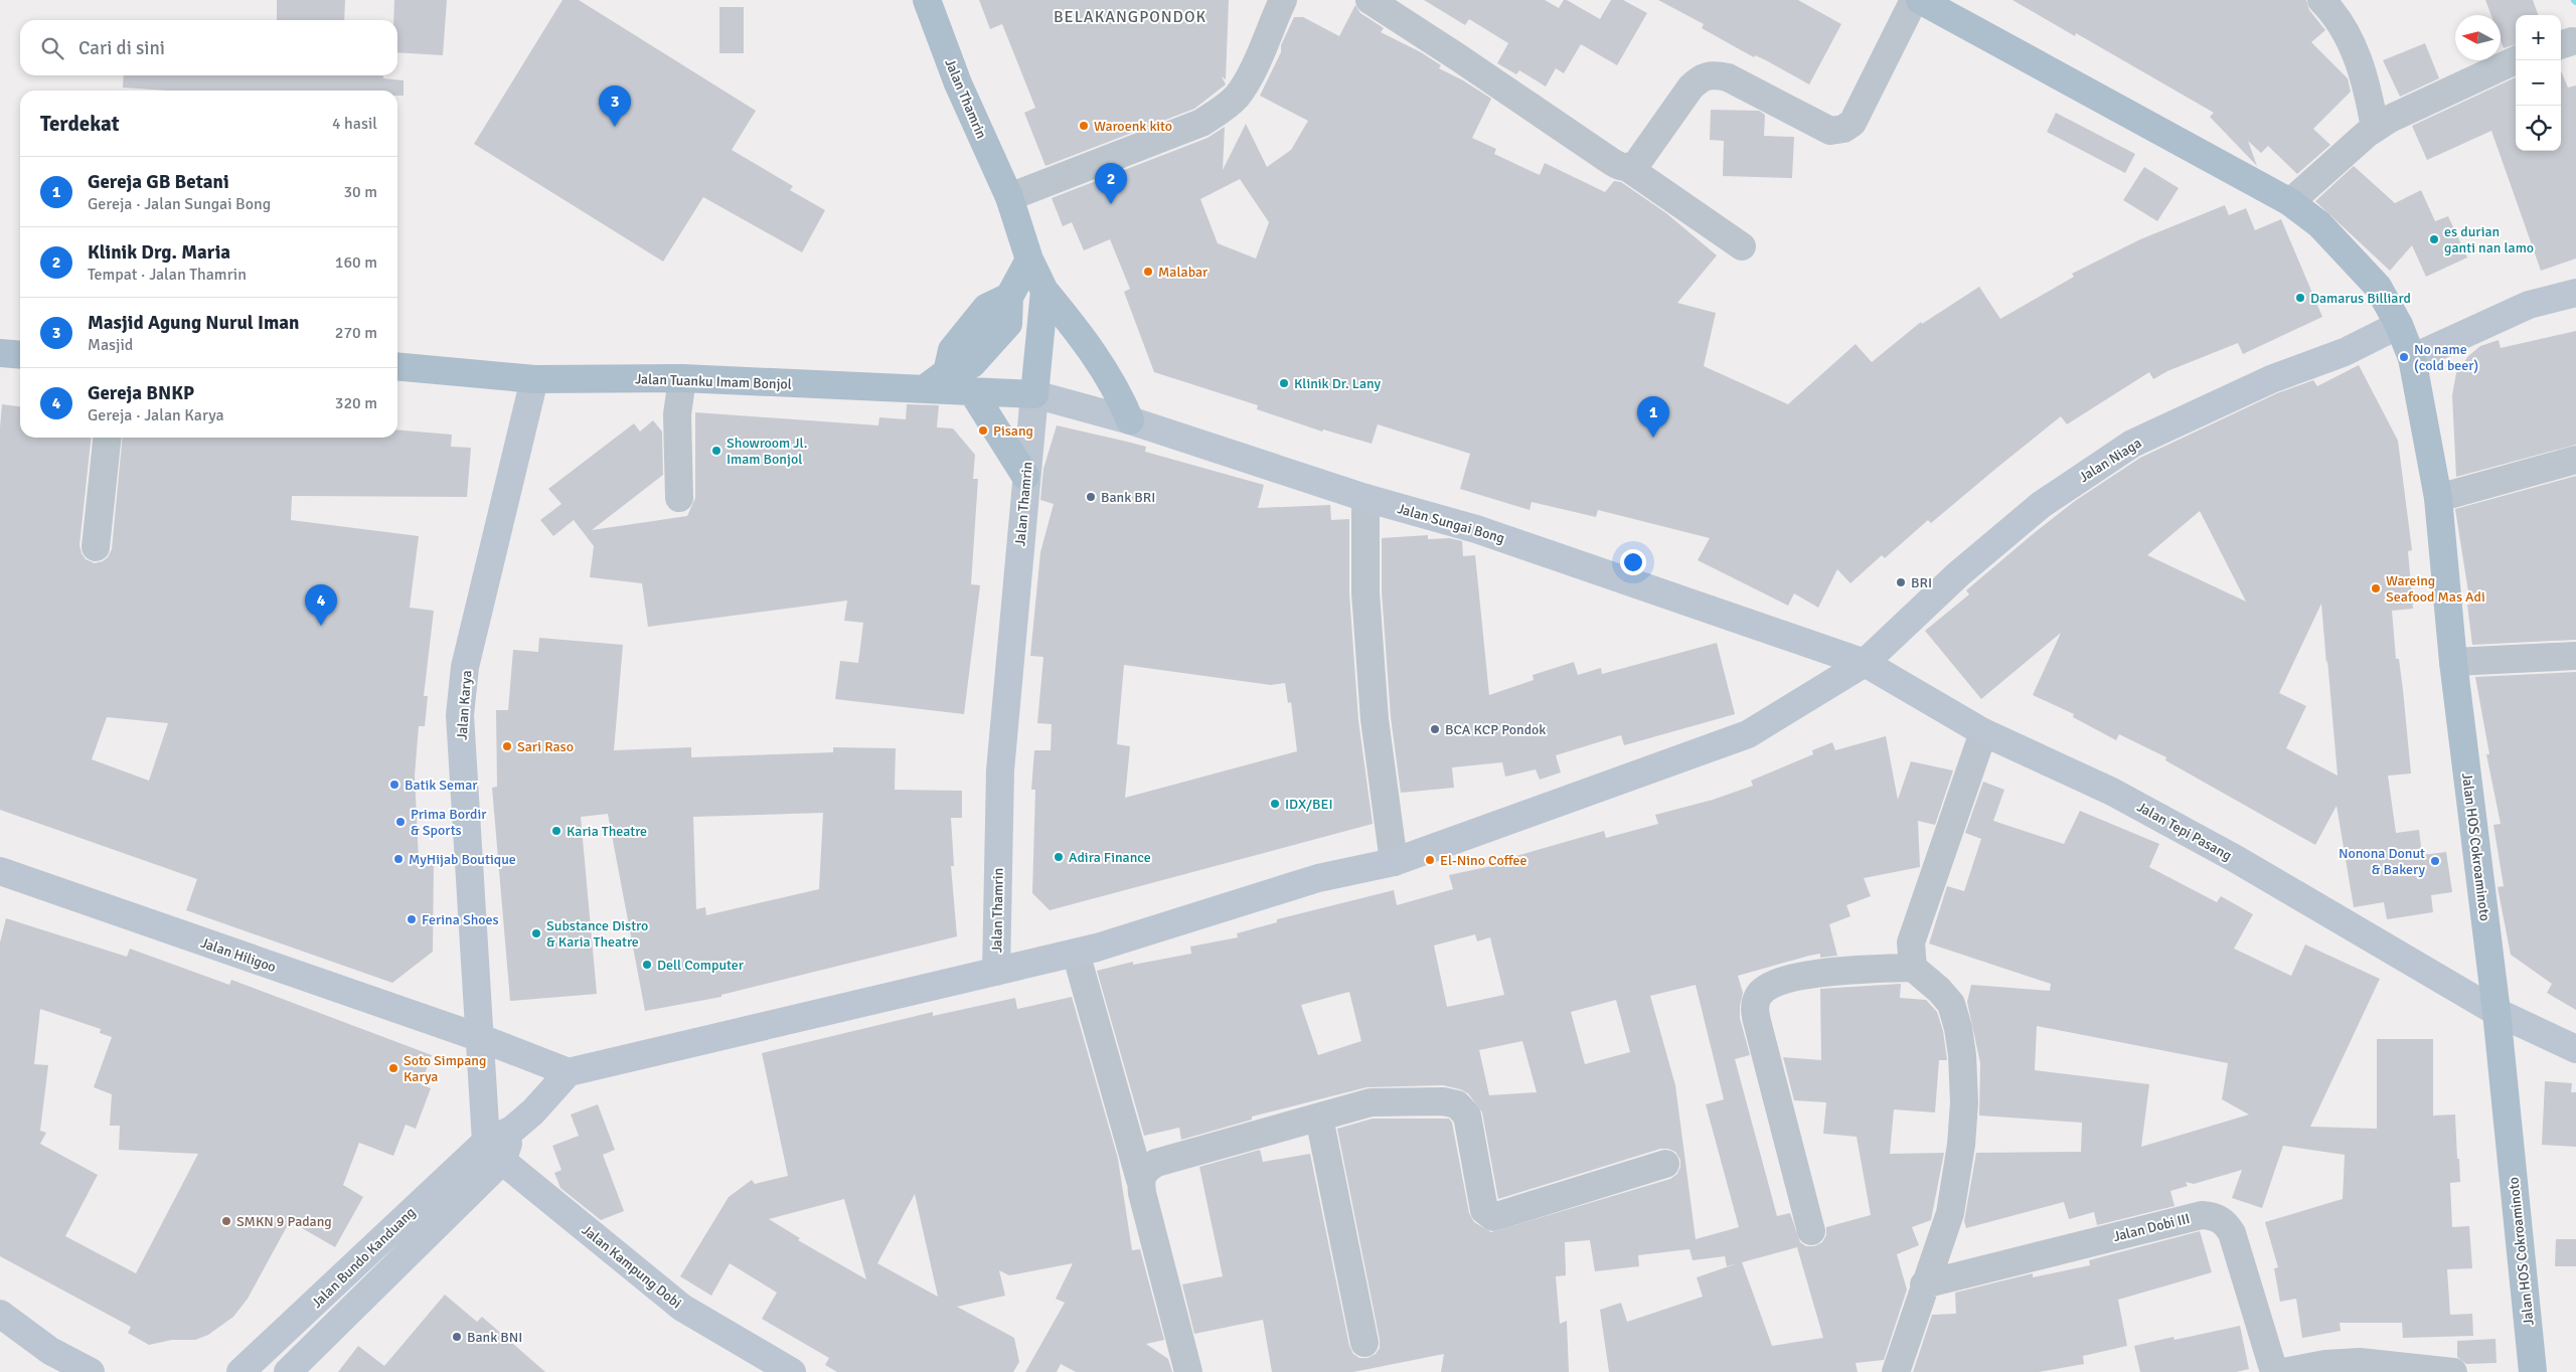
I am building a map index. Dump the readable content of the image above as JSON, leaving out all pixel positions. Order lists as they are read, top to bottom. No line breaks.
{"streets":{"main road":["Jalan Thamrin","Jalan Tuanku Imam Bonjol","Jalan Niaga","Jalan Sungai Bong","Jalan Karya","Jalan Tepi Pasang","Jalan HOS Cokroaminoto","Jalan Hiligoo","Jalan Bundo Kanduang","Jalan Kampung Dobi"],"street":["Jalan Dobi III"]},"crossings":[["Jalan Thamrin","Jalan Tuanku Imam Bonjol"],["Jalan Thamrin","Jalan Niaga"],["Jalan Thamrin","Jalan Sungai Bong"],["Jalan Tuanku Imam Bonjol","Jalan Sungai Bong"],["Jalan Tuanku Imam Bonjol","Jalan Karya"],["Jalan Niaga","Jalan Sungai Bong"],["Jalan Niaga","Jalan Tepi Pasang"],["Jalan Niaga","Jalan HOS Cokroaminoto"],["Jalan Niaga","Jalan Hiligoo"],["Jalan Niaga","Jalan Bundo Kanduang"],["Jalan Sungai Bong","Jalan Tepi Pasang"],["Jalan Karya","Jalan Hiligoo"],["Jalan Karya","Jalan Bundo Kanduang"],["Jalan Karya","Jalan Kampung Dobi"],["Jalan Tepi Pasang","Jalan HOS Cokroaminoto"],["Jalan Hiligoo","Jalan Bundo Kanduang"],["Jalan Bundo Kanduang","Jalan Kampung Dobi"]],"districts":["BELAKANGPONDOK"],"places":["Waroenk kito","es durian ganti nan lamo","Malabar","Damarus Billiard","No name (cold beer)","Klinik Dr. Lany","Pisang","Showroom Jl. Imam Bonjol","Bank BRI","BRI","Wareing Seafood Mas Adi","BCA KCP Pondok","Sari Raso","Batik Semar","IDX/BEI","Prima Bordir & Sports","Karia Theatre","Adira Finance","MyHijab Boutique","El-Nino Coffee","Nonona Donut & Bakery","Ferina Shoes","Substance Distro & Karia Theatre","Dell Computer","Soto Simpang Karya","SMKN 9 Padang","Bank BNI"],"north":"left","page":{"map_buttons":["+","−"],"search":"Cari di sini","pins":["3","2","1","4"],"heading":["Terdekat","4 hasil"],"list":[{"mark":"1","name":"Gereja GB Betani","note":"Gereja · Jalan Sungai Bong","value":"30 m"},{"mark":"2","name":"Klinik Drg. Maria","note":"Tempat · Jalan Thamrin","value":"160 m"},{"mark":"3","name":"Masjid Agung Nurul Iman","note":"Masjid","value":"270 m"},{"mark":"4","name":"Gereja BNKP","note":"Gereja · Jalan Karya","value":"320 m"}]}}
